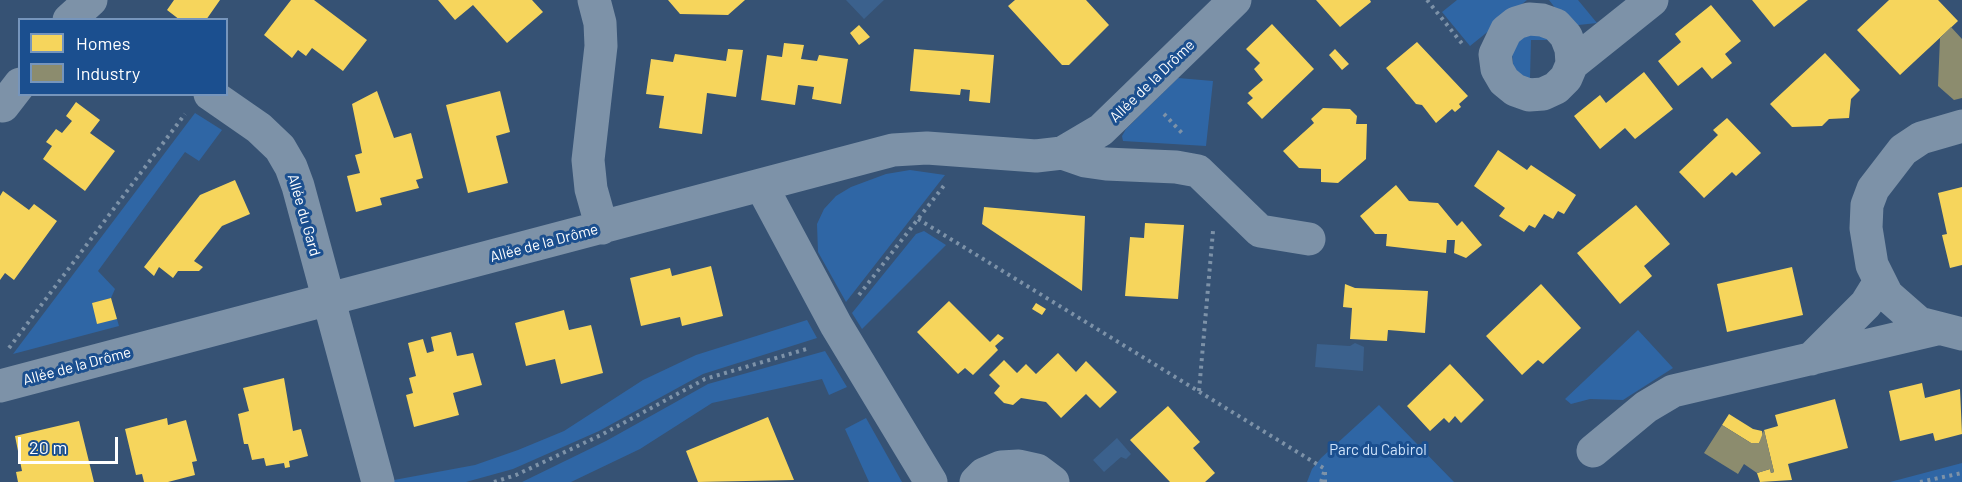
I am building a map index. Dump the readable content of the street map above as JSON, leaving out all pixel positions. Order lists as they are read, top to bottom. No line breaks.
{"streets":{"street":["Allée de la Drôme","Allée du Gard"]},"crossings":[["Allée de la Drôme","Allée du Gard"]],"parks":["Parc du Cabirol"],"legend":["Homes","Industry"],"scale_bar":"20 m"}
